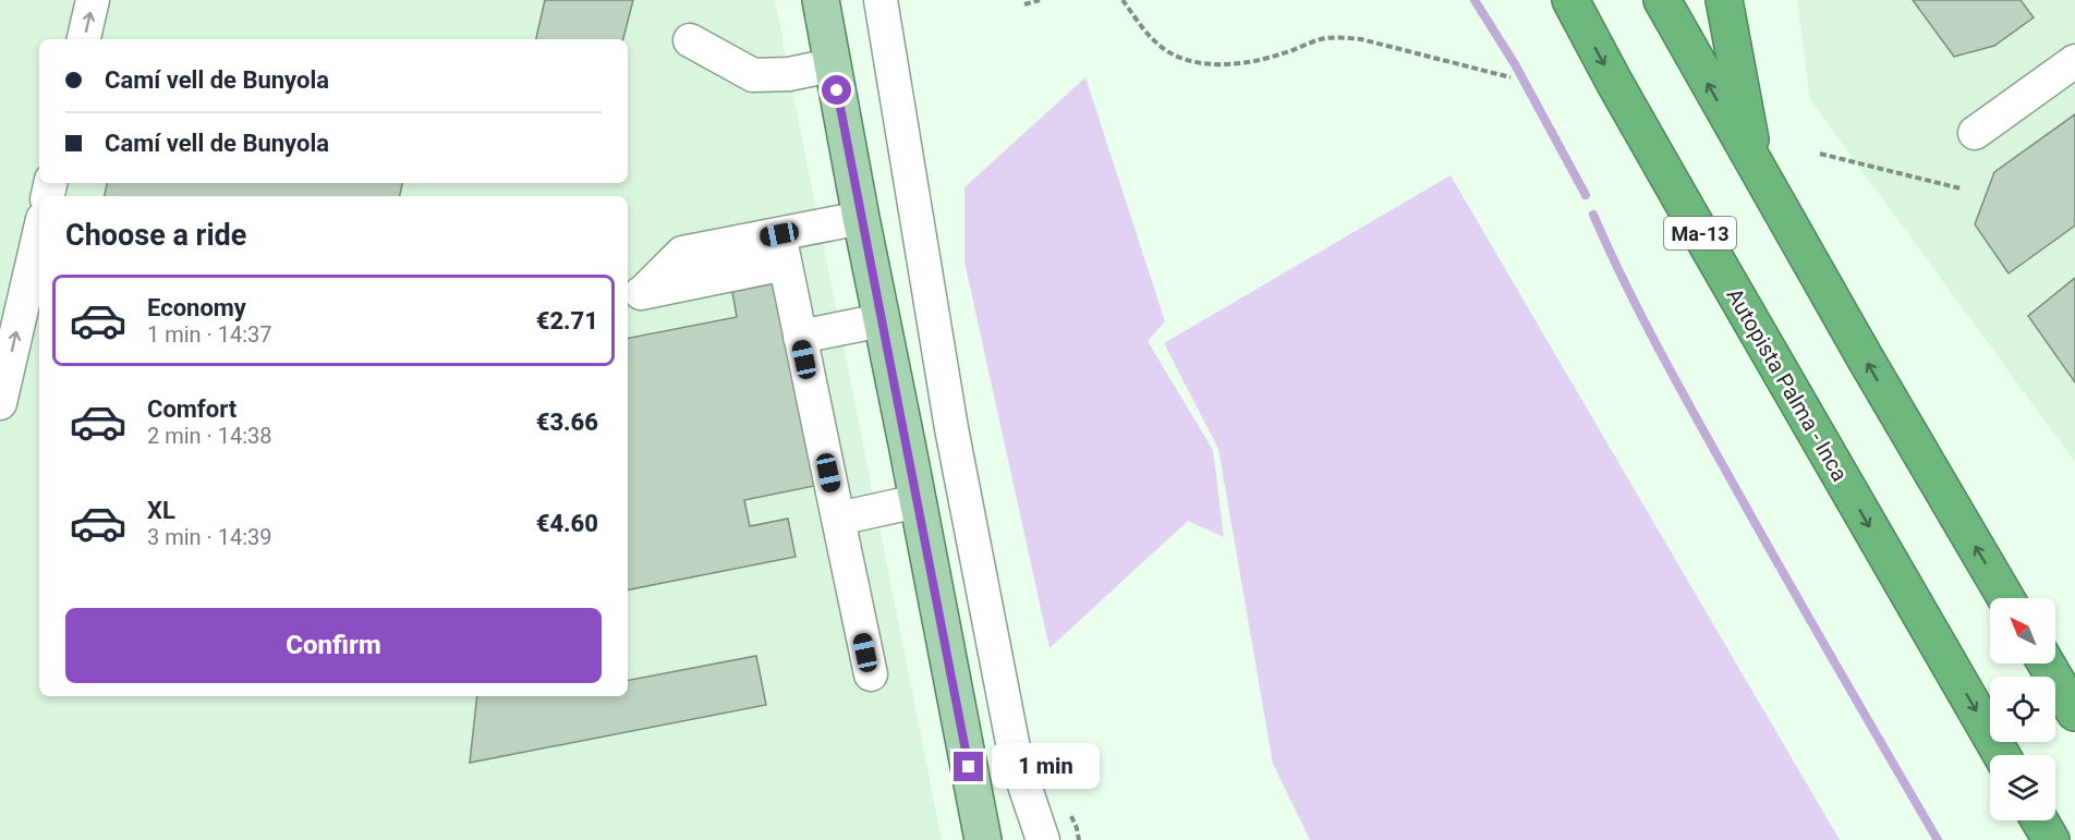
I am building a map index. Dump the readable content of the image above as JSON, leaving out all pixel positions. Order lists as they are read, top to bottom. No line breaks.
{"streets":{"highway":["Ma-13","Autopista Palma - Inca"]},"north":"top left","page":{"banner":["Camí vell de Bunyola","Camí vell de Bunyola"],"heading":"Choose a ride","list":[{"name":"Economy","note":"1 min · 14:37","value":"€2.71"},{"name":"Comfort","note":"2 min · 14:38","value":"€3.66"},{"name":"XL","note":"3 min · 14:39","value":"€4.60"}],"buttons":"Confirm","bubble":"1 min"}}
